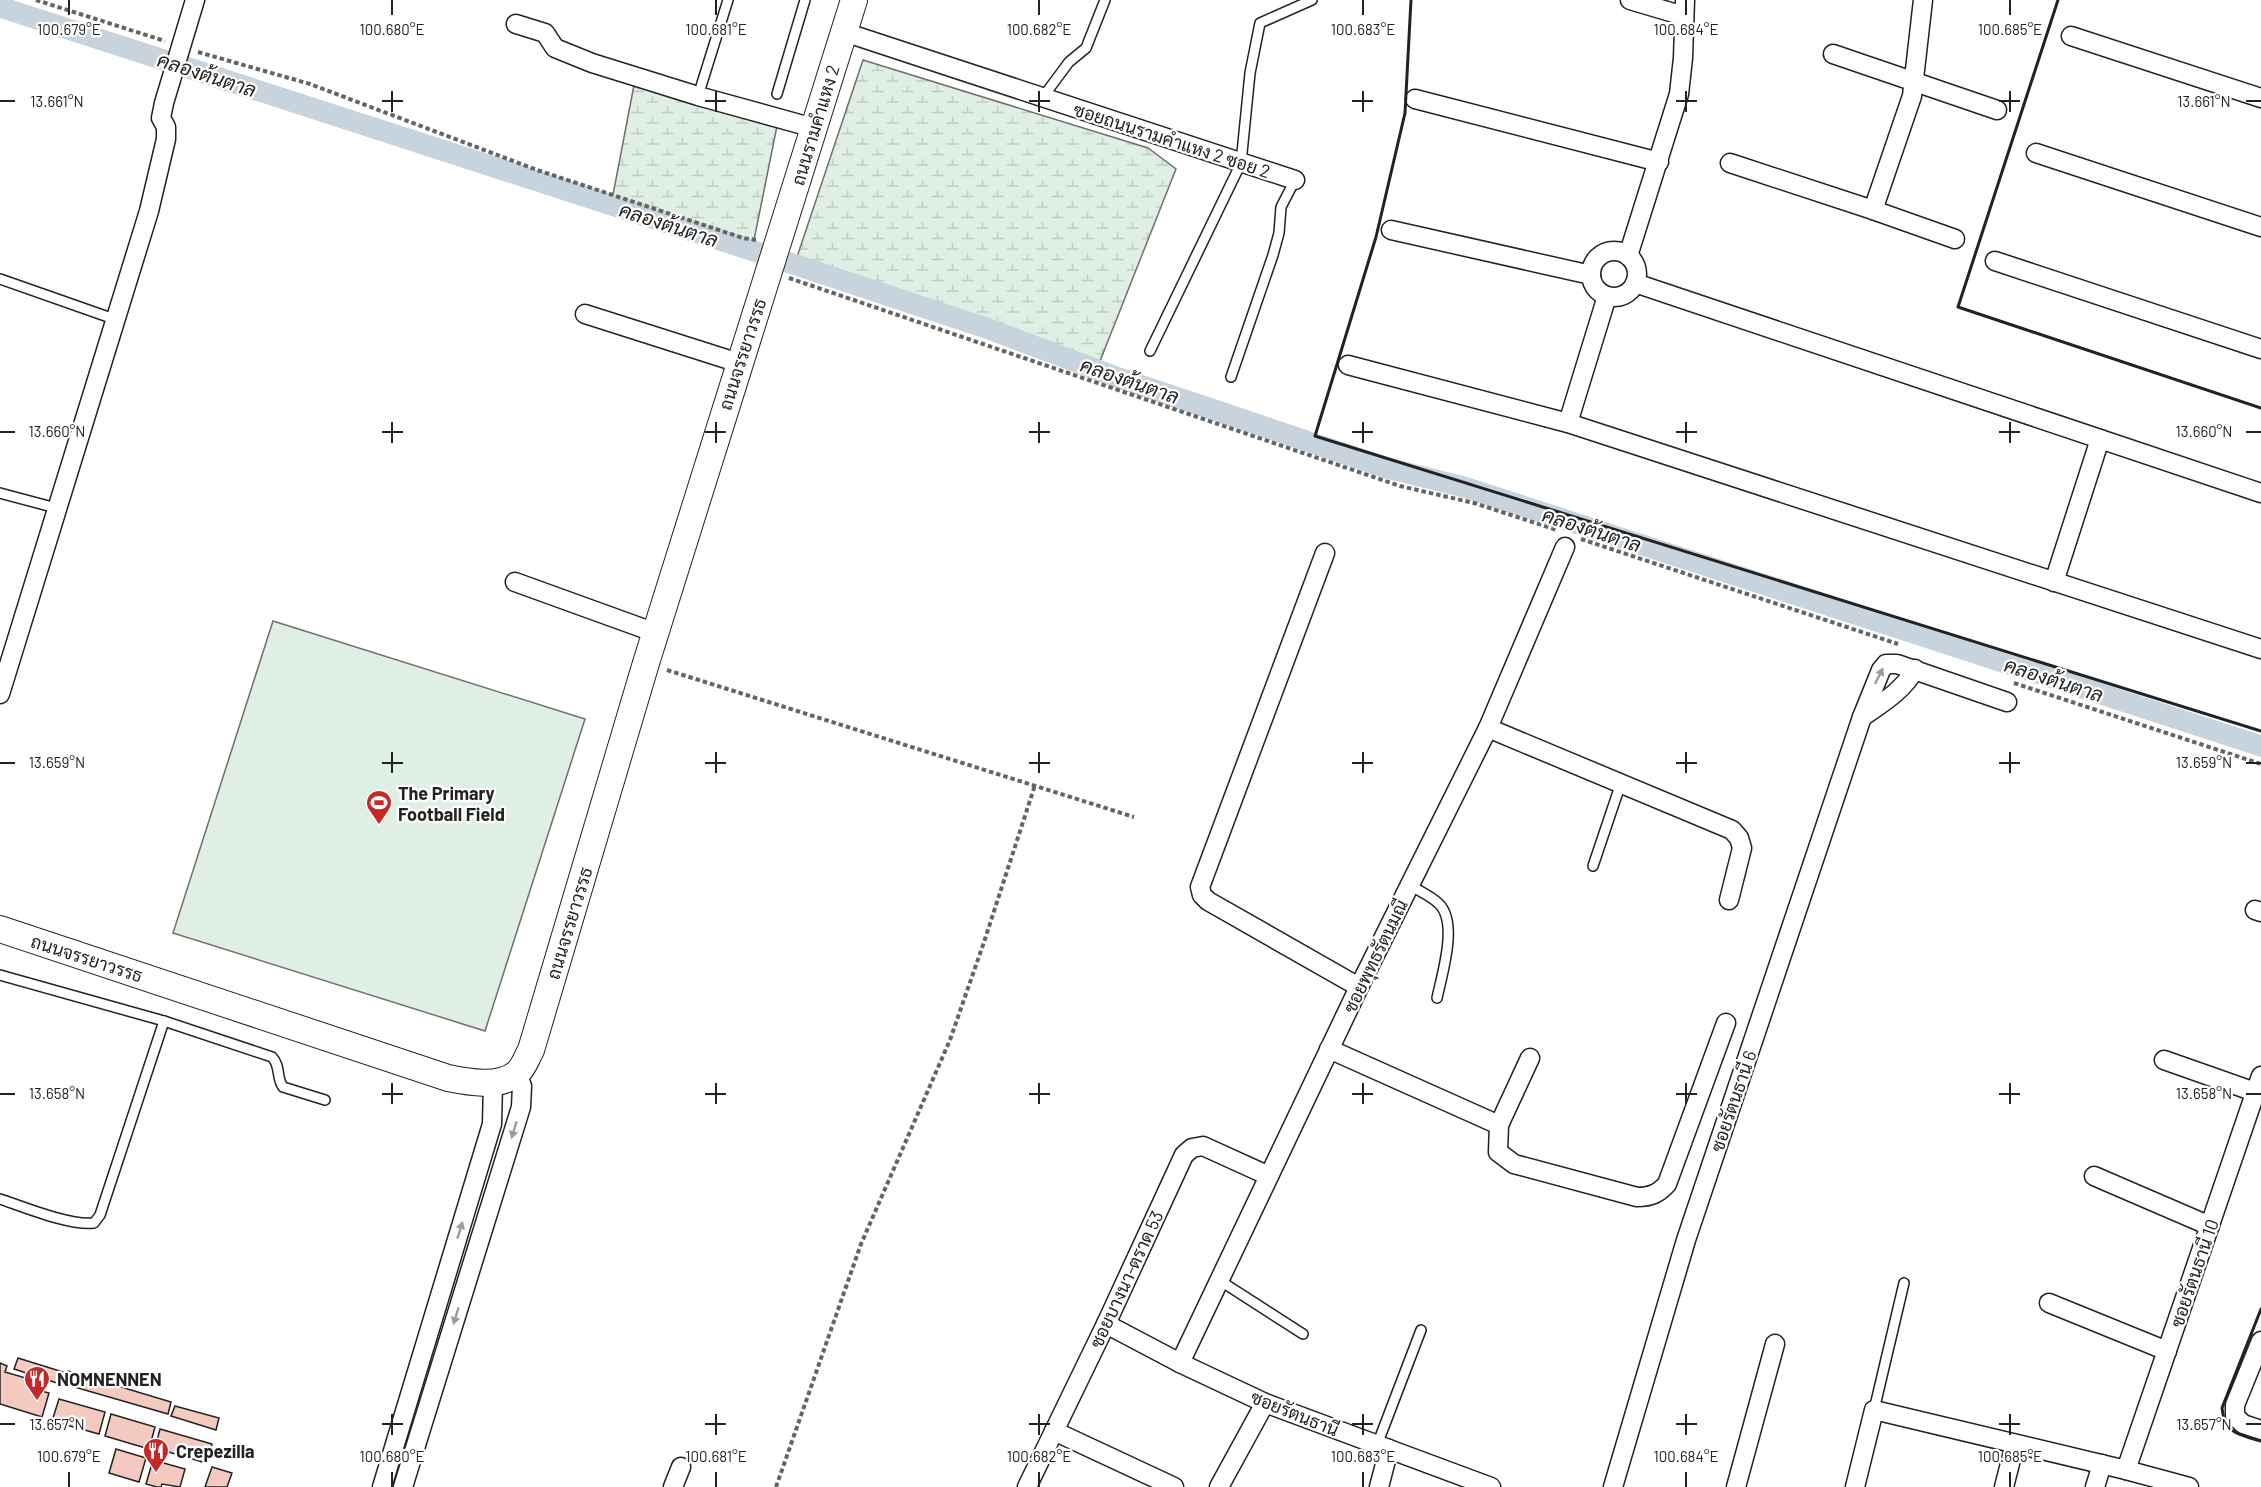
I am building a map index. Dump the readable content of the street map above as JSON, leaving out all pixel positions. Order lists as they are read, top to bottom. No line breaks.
{"streets":{"main road":["ถนนรามคำแหง 2","ถนนจรรยาวรรธ"],"street":["ซอยถนนรามคำแหง 2 ซอย 2","ซอยพุทธรัตนมณี","ซอยรัตนธานี 6","ซอยรัตนธานี 10","ซอยบางนา-ตราด 53","ซอยรัตนธานี"]},"crossings":[["ถนนรามคำแหง 2","ซอยถนนรามคำแหง 2 ซอย 2"],["ถนนรามคำแหง 2","ถนนจรรยาวรรธ"],["ซอยพุทธรัตนมณี","ซอยบางนา-ตราด 53"],["ซอยพุทธรัตนมณี","ซอยรัตนธานี"],["ซอยบางนา-ตราด 53","ซอยรัตนธานี"]],"water":["คลองต้นตาล"],"places":{"sports":["The Primary Football Field"],"restaurant":["NOMNENNEN","Crepezilla"]},"coordinates":["100.679°E","100.680°E","100.681°E","100.682°E","100.683°E","100.684°E","100.685°E","13.661°N","13.660°N","13.659°N","13.658°N","13.657°N"]}
